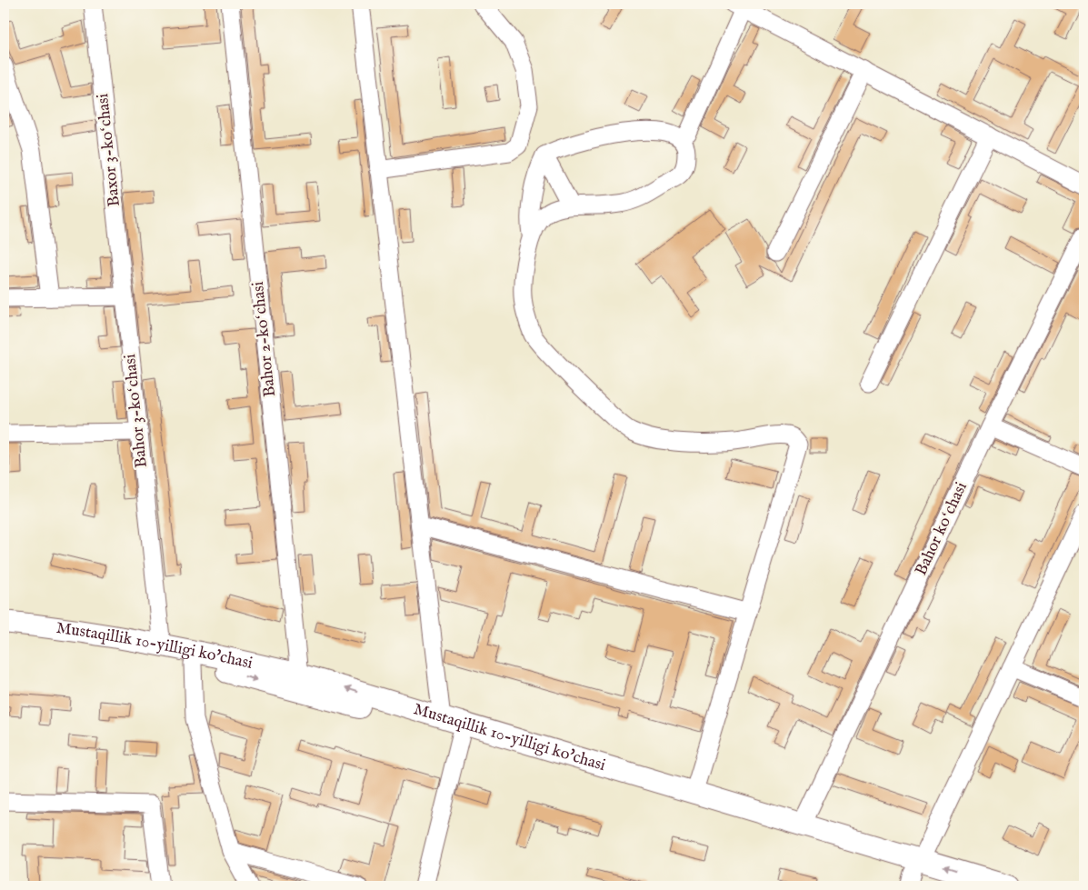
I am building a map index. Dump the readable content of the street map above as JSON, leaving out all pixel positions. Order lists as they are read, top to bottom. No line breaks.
{"streets":{"main road":["Mustaqillik 10-yilligi ko'chasi"],"street":["Baxor 3-koʻchasi","Bahor 2-koʻchasi","Bahor 3-koʻchasi","Bahor koʻchasi"]},"crossings":[["Baxor 3-koʻchasi","Bahor 3-koʻchasi"],["Bahor 2-koʻchasi","Mustaqillik 10-yilligi ko'chasi"],["Bahor 3-koʻchasi","Mustaqillik 10-yilligi ko'chasi"],["Bahor koʻchasi","Mustaqillik 10-yilligi ko'chasi"]]}
